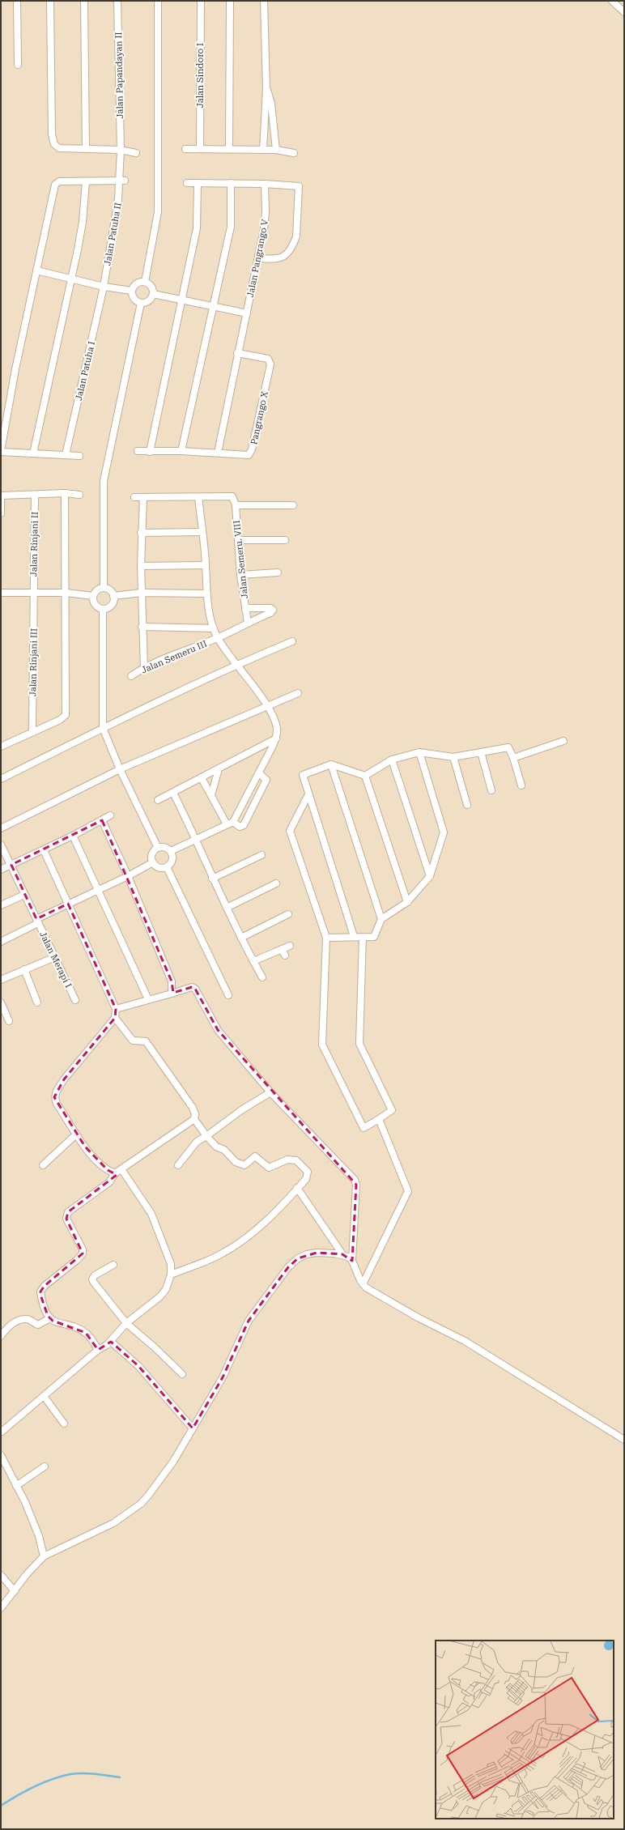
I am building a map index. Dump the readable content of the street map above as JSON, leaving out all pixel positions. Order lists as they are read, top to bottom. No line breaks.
{"streets":{"street":["Jalan Papandayan II","Jalan Sindoro I","Jalan Patuha II","Jalan Pangrango V","Jalan Patuha I","Pangrango X","Jalan Rinjani II","Jalan Semeru. VIII","Jalan Semeru III","Jalan Rinjani III","Jalan Merapi I"]},"crossings":[["Jalan Papandayan II","Jalan Patuha II"],["Jalan Patuha II","Jalan Patuha I"],["Jalan Pangrango V","Pangrango X"],["Jalan Rinjani II","Jalan Rinjani III"],["Jalan Semeru. VIII","Jalan Semeru III"]]}
